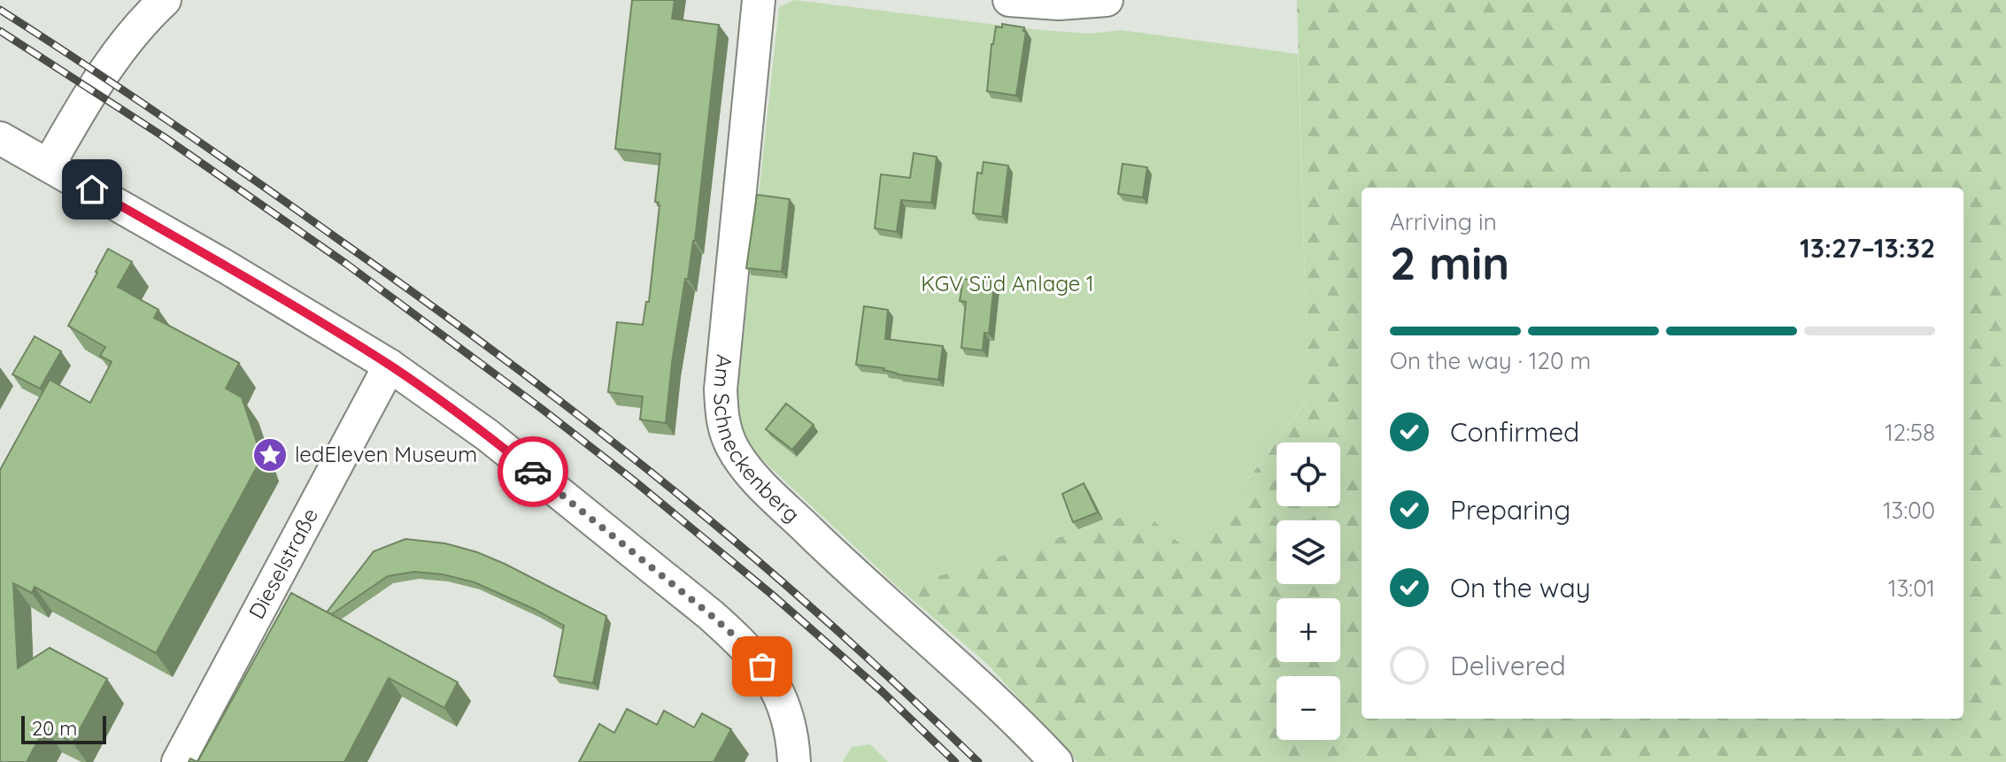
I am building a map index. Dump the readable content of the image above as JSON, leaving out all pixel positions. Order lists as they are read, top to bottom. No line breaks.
{"streets":{"street":["Am Schneckenberg","Dieselstraße"]},"parks":["KGV Süd Anlage 1"],"places":{"place":["ledEleven Museum"]},"scale_bar":"20 m","page":{"heading":["2 min","Arriving in","13:27–13:32"],"bar":"On the way · 120 m","list":[["Confirmed","12:58"],["Preparing","13:00"],["On the way","13:01"],"Delivered"],"map_buttons":["+","−"],"scale":"20 m"}}
